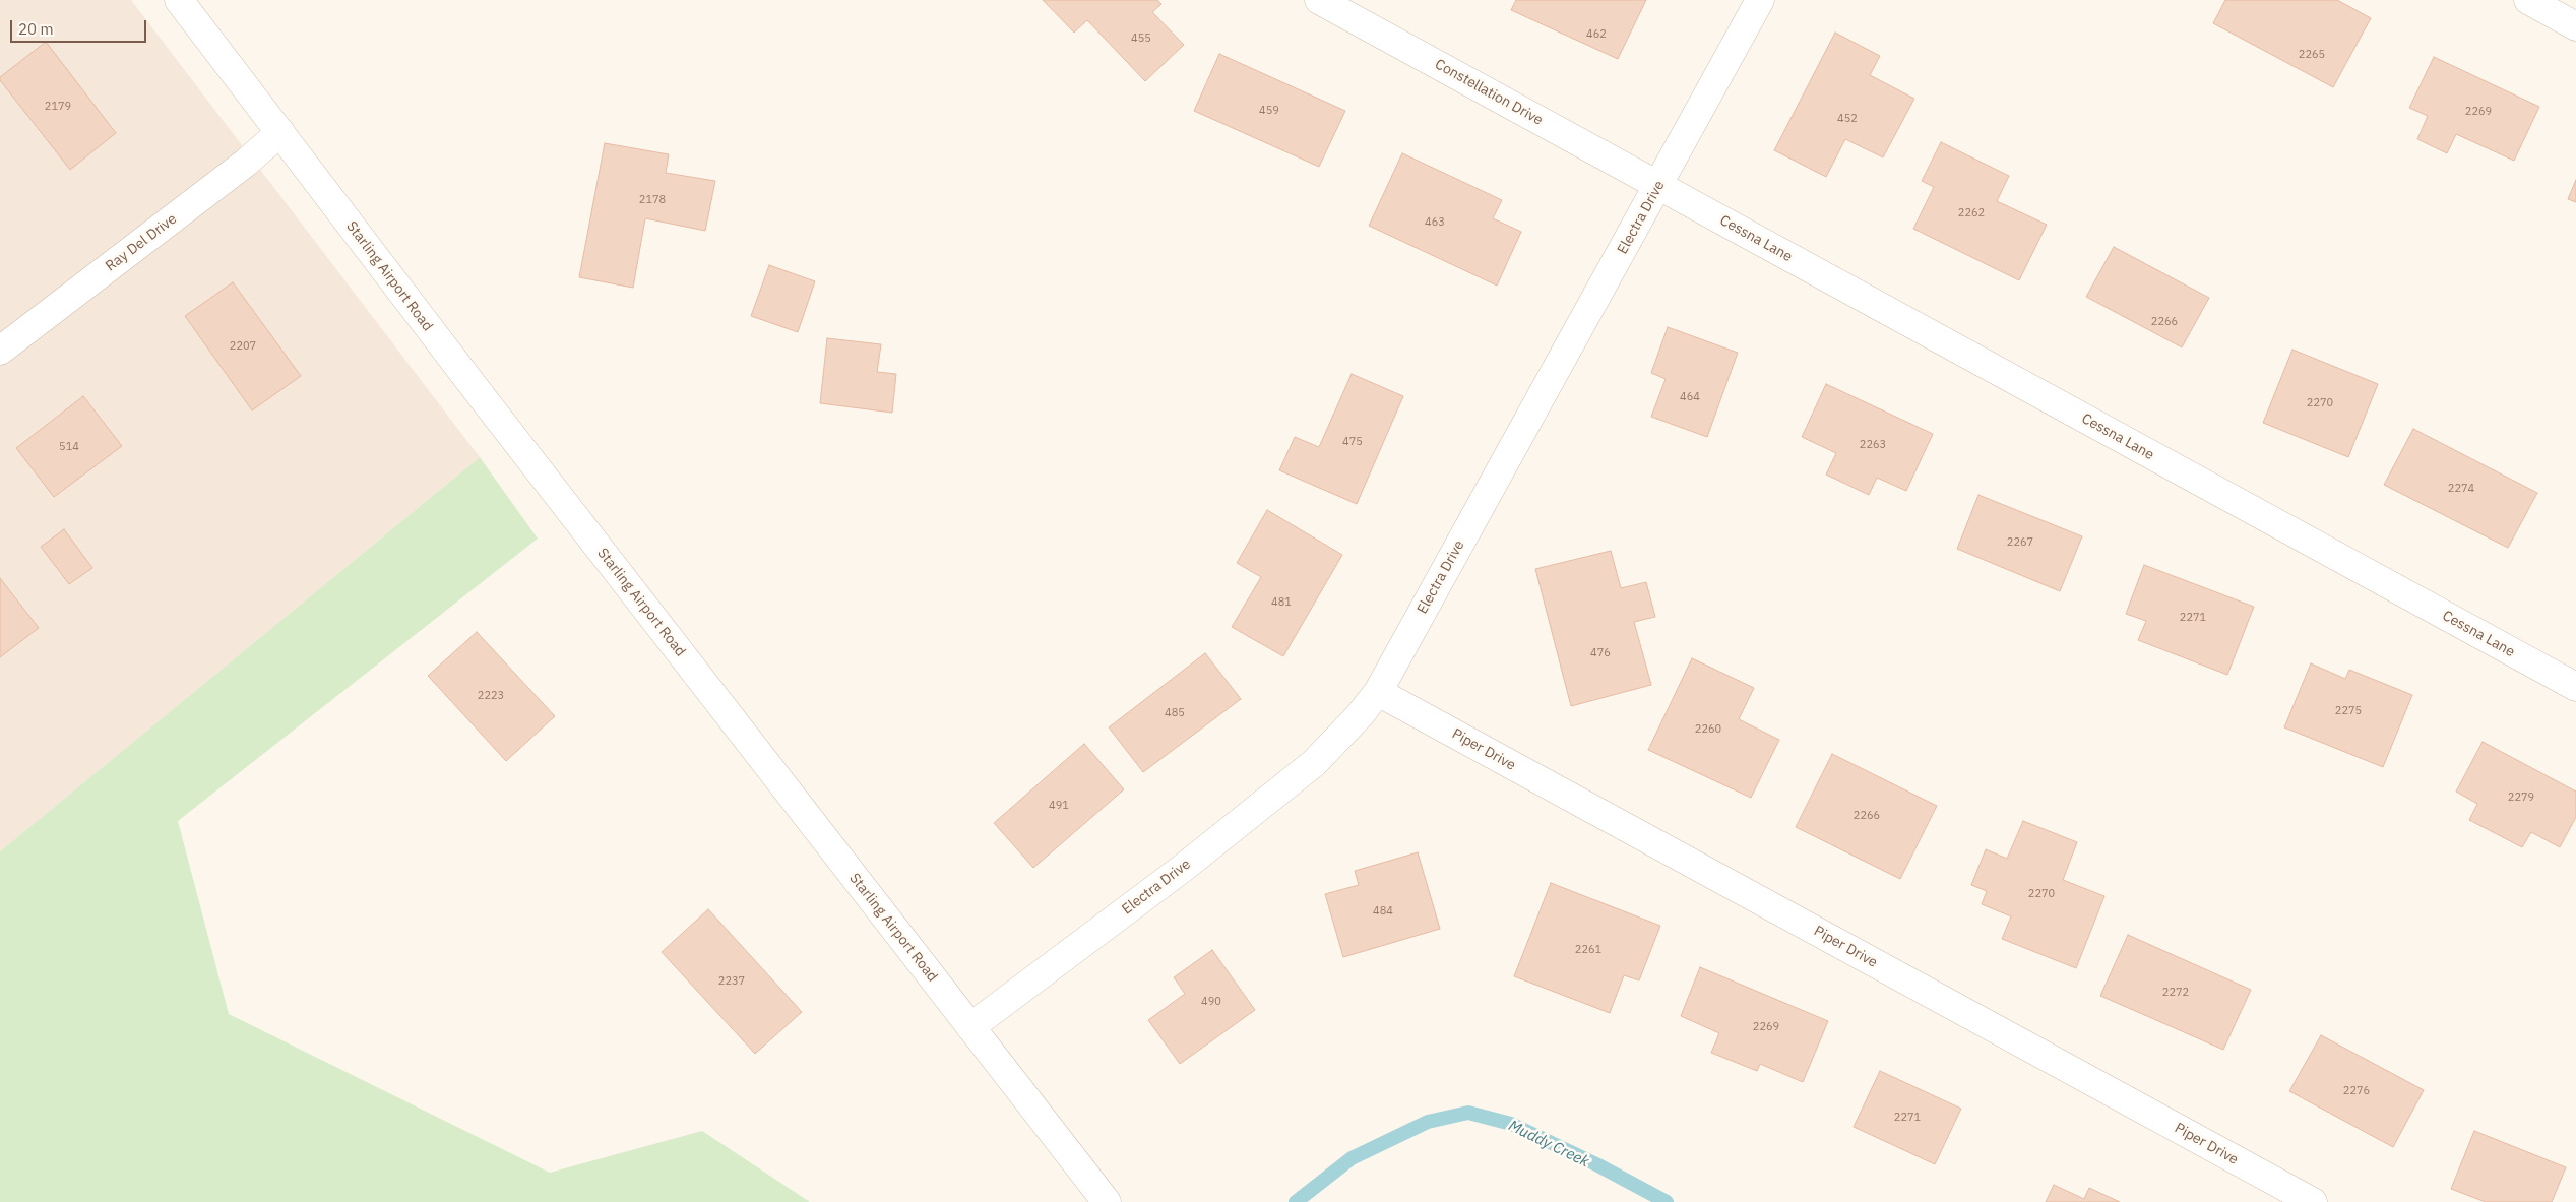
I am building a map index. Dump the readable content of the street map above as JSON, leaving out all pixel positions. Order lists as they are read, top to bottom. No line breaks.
{"streets":{"street":["Constellation Drive","Electra Drive","Cessna Lane","Ray Del Drive","Starling Airport Road","Piper Drive"]},"crossings":[["Constellation Drive","Electra Drive"],["Constellation Drive","Cessna Lane"],["Electra Drive","Cessna Lane"],["Electra Drive","Starling Airport Road"],["Electra Drive","Piper Drive"],["Ray Del Drive","Starling Airport Road"]],"water":["Muddy Creek"],"house_numbers":["462","455","2265","2179","459","2269","452","2178","2262","463","2266","2207","464","2270","475","2263","514","2274","2267","481","2271","476","2223","2275","485","2260","2279","491","2266","2270","484","2261","2237","2272","490","2269","2276","2271"],"scale_bar":"20 m"}
